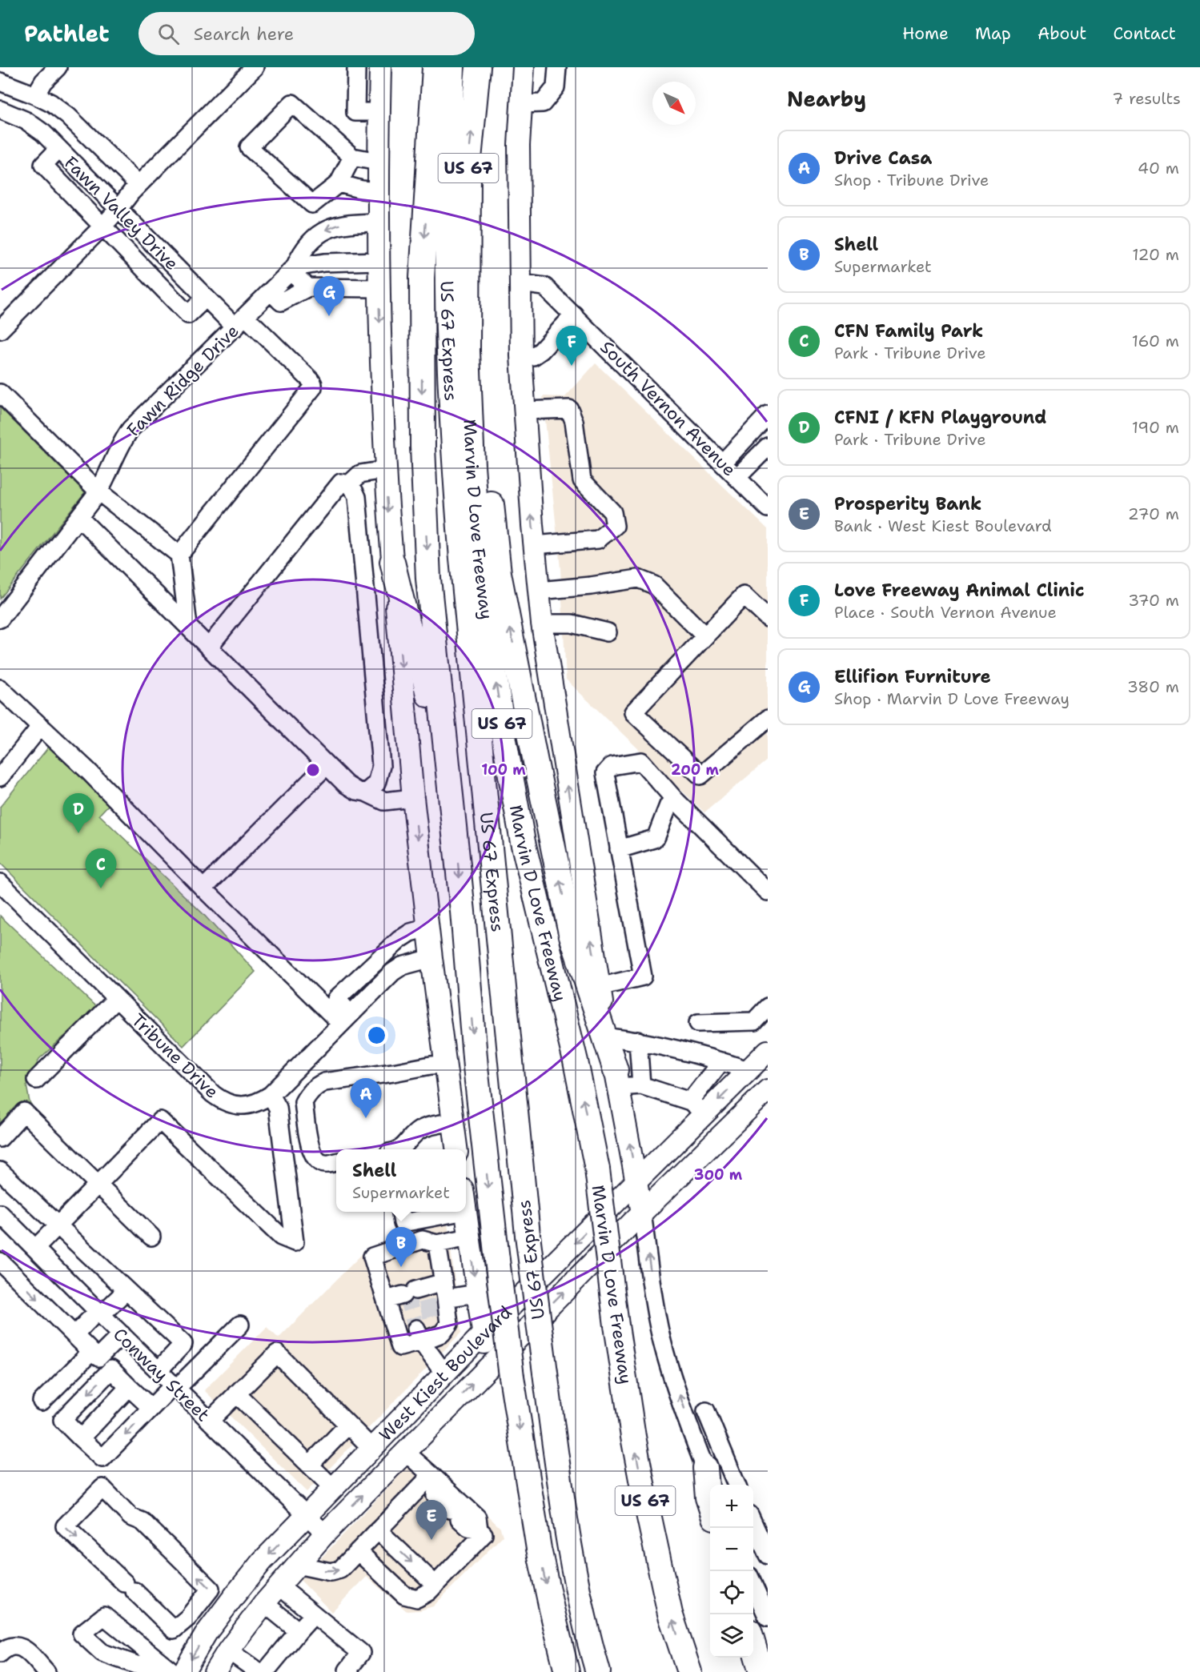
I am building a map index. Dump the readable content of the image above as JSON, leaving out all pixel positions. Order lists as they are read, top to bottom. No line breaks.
{"streets":{"highway":["US 67","US 67 Express","Marvin D Love Freeway"],"main road":["West Kiest Boulevard"],"street":["Fawn Valley Drive","Fawn Ridge Drive","South Vernon Avenue","Tribune Drive","Conway Street"]},"crossings":[["Fawn Valley Drive","Fawn Ridge Drive"],["West Kiest Boulevard","Conway Street"]],"north":"bottom right","page":{"header":"Pathlet","search":"Search here","nav":["Home","Map","About","Contact"],"heading":["Nearby","7 results"],"list":[{"mark":"A","name":"Drive Casa","note":"Shop · Tribune Drive","value":"40 m"},{"mark":"B","name":"Shell","note":"Supermarket","value":"120 m"},{"mark":"C","name":"CFN Family Park","note":"Park · Tribune Drive","value":"160 m"},{"mark":"D","name":"CFNI / KFN Playground","note":"Park · Tribune Drive","value":"190 m"},{"mark":"E","name":"Prosperity Bank","note":"Bank · West Kiest Boulevard","value":"270 m"},{"mark":"F","name":"Love Freeway Animal Clinic","note":"Place · South Vernon Avenue","value":"370 m"},{"mark":"G","name":"Ellifion Furniture","note":"Shop · Marvin D Love Freeway","value":"380 m"}],"pins":["G","F","D","C","A","B","E"],"popup":["Shell","Supermarket"],"map_buttons":["+","−"]},"rings":["100 m","200 m","300 m"]}
